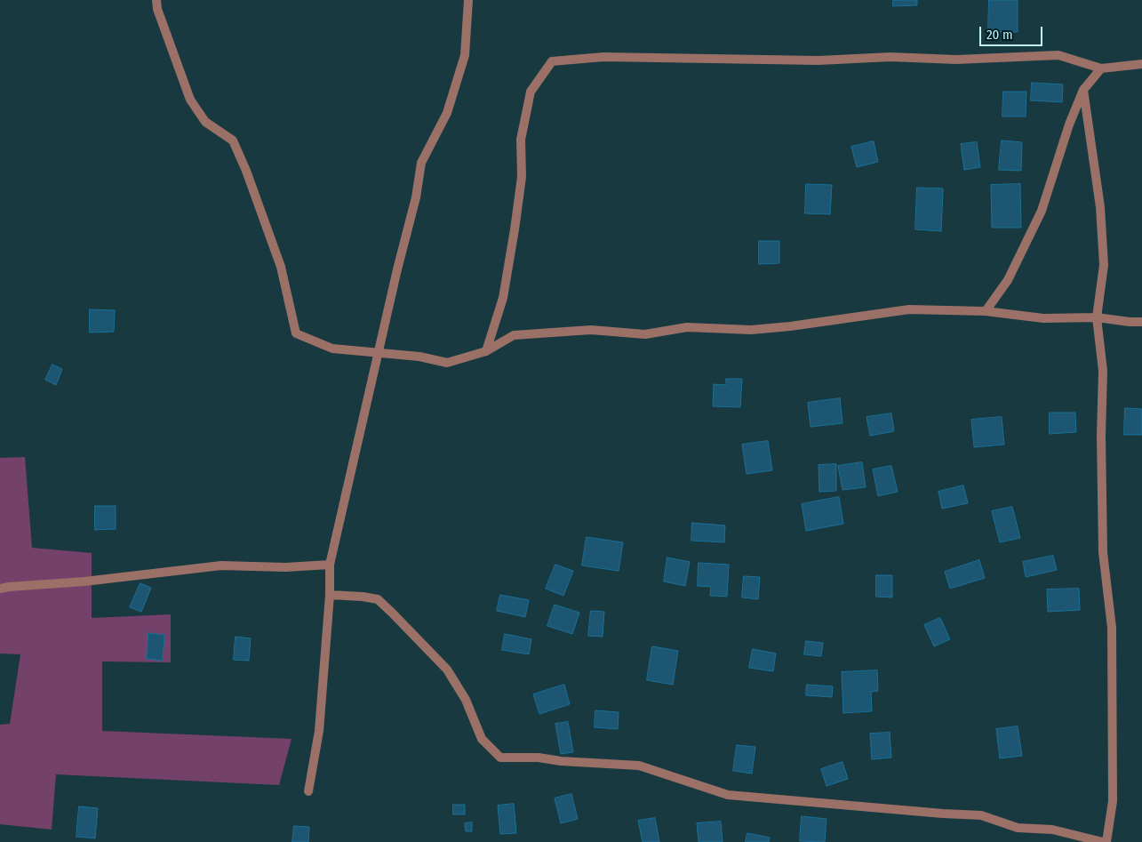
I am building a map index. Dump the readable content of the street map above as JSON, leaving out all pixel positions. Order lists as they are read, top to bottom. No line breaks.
{"scale_bar":"20 m"}
